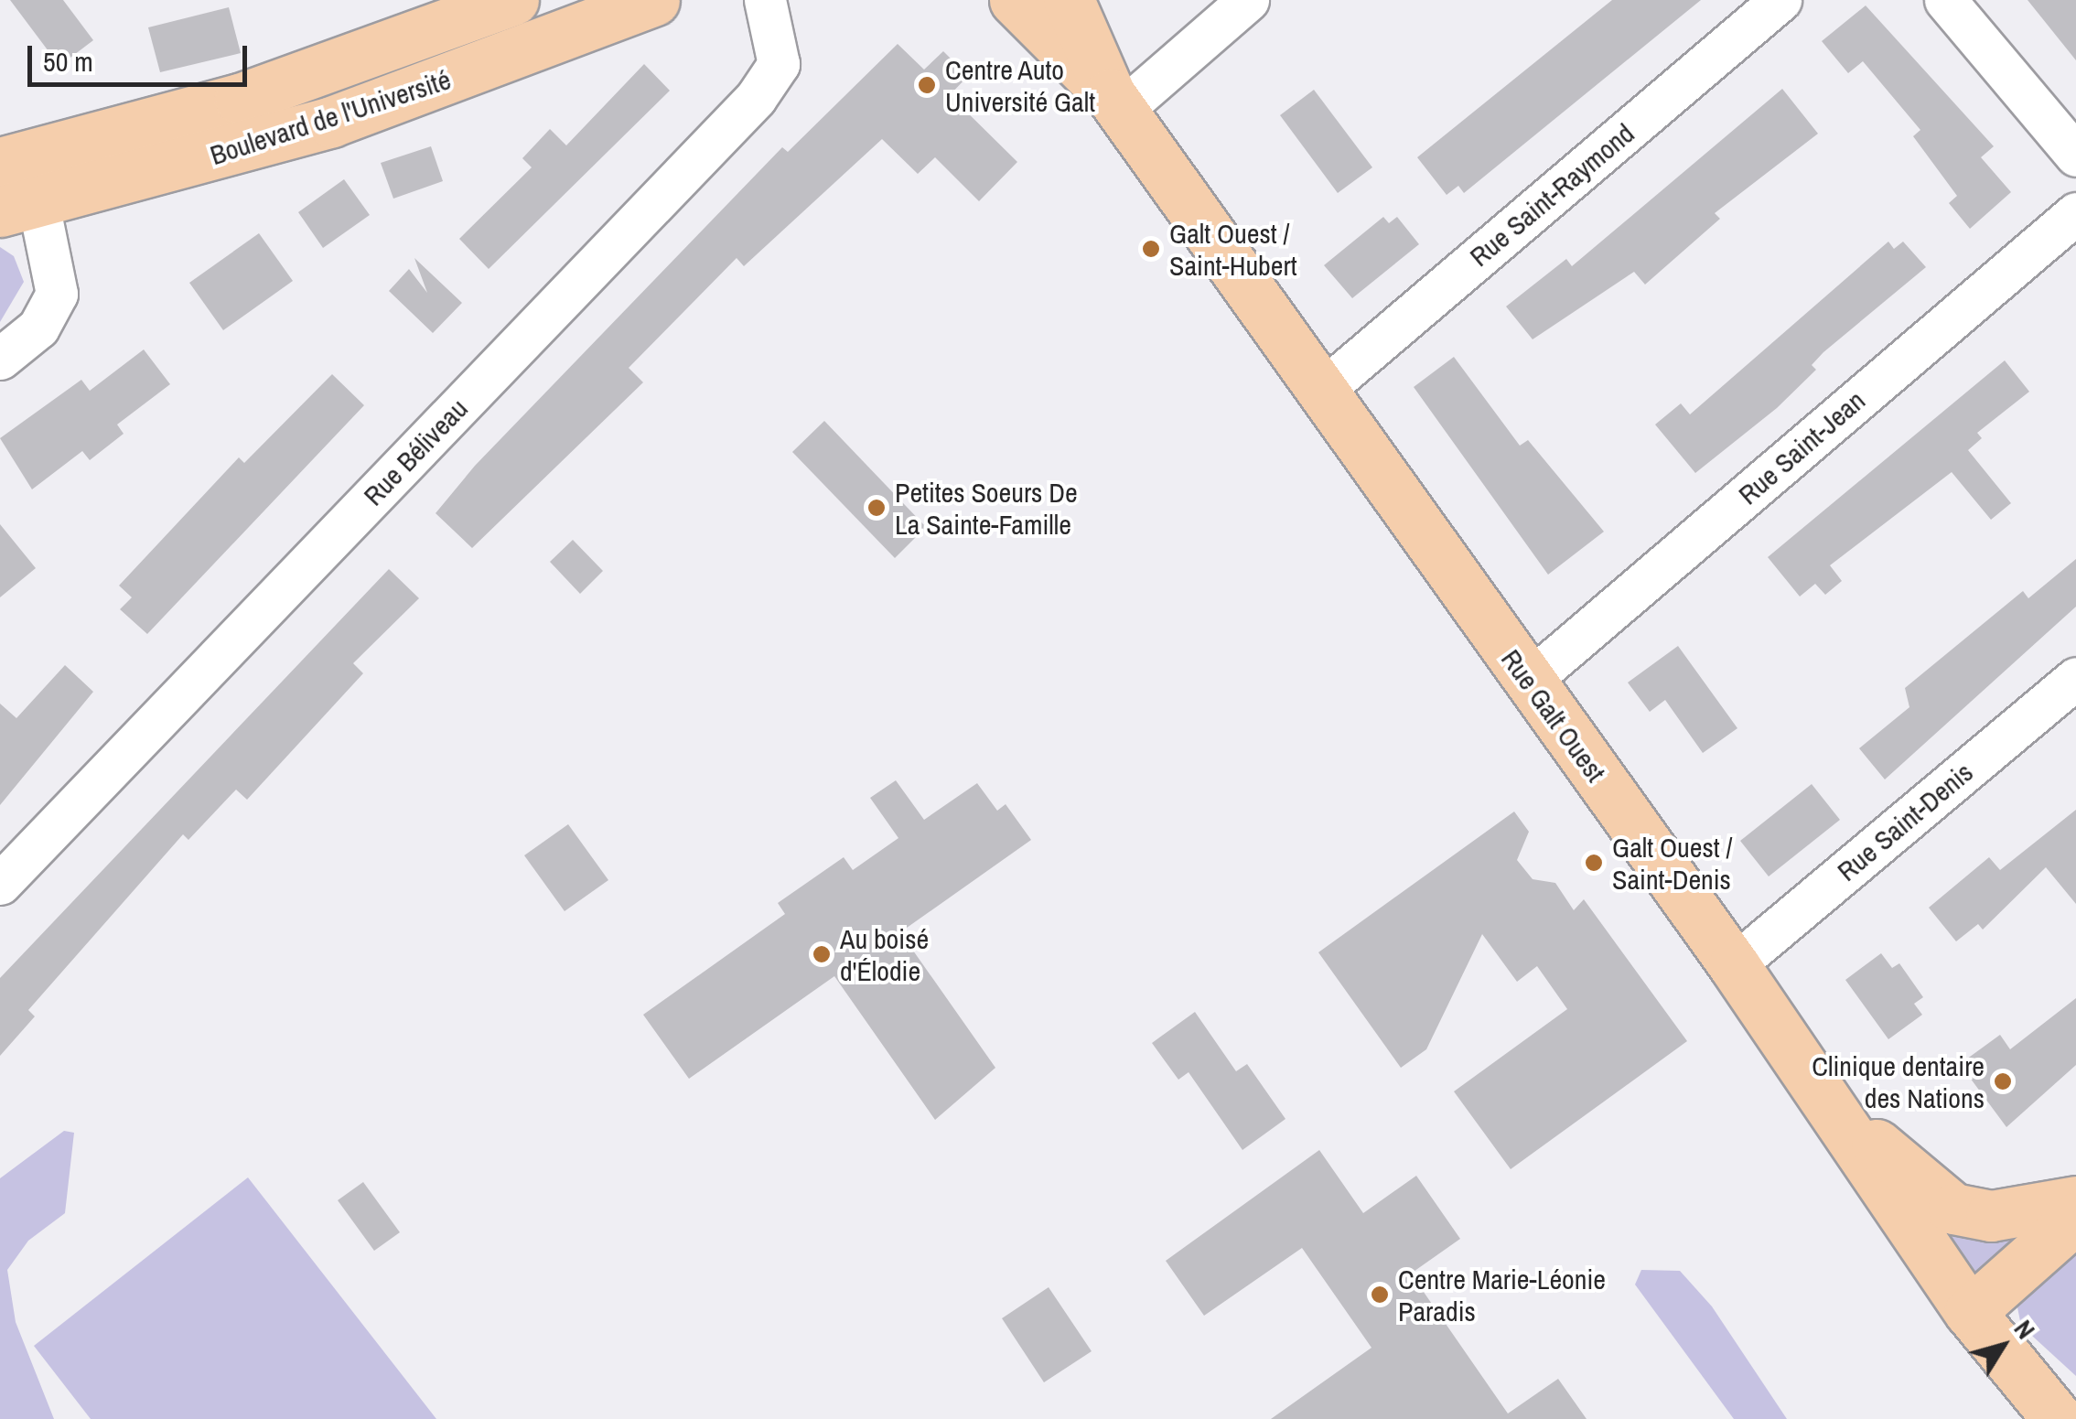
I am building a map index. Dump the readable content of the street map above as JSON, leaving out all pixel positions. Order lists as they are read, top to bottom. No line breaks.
{"streets":{"main road":["Boulevard de l'Université","Rue Galt Ouest"],"street":["Rue Saint-Raymond","Rue Saint-Jean","Rue Béliveau","Rue Saint-Denis"]},"crossings":[["Rue Saint-Raymond","Rue Galt Ouest"],["Rue Saint-Jean","Rue Galt Ouest"],["Rue Galt Ouest","Rue Saint-Denis"]],"places":["Centre Auto Université Galt","Galt Ouest / Saint-Hubert","Petites Soeurs De La Sainte-Famille","Galt Ouest / Saint-Denis","Au boisé d'Élodie","Clinique dentaire des Nations","Centre Marie-Léonie Paradis"],"scale_bar":"50 m","north":"top right"}
